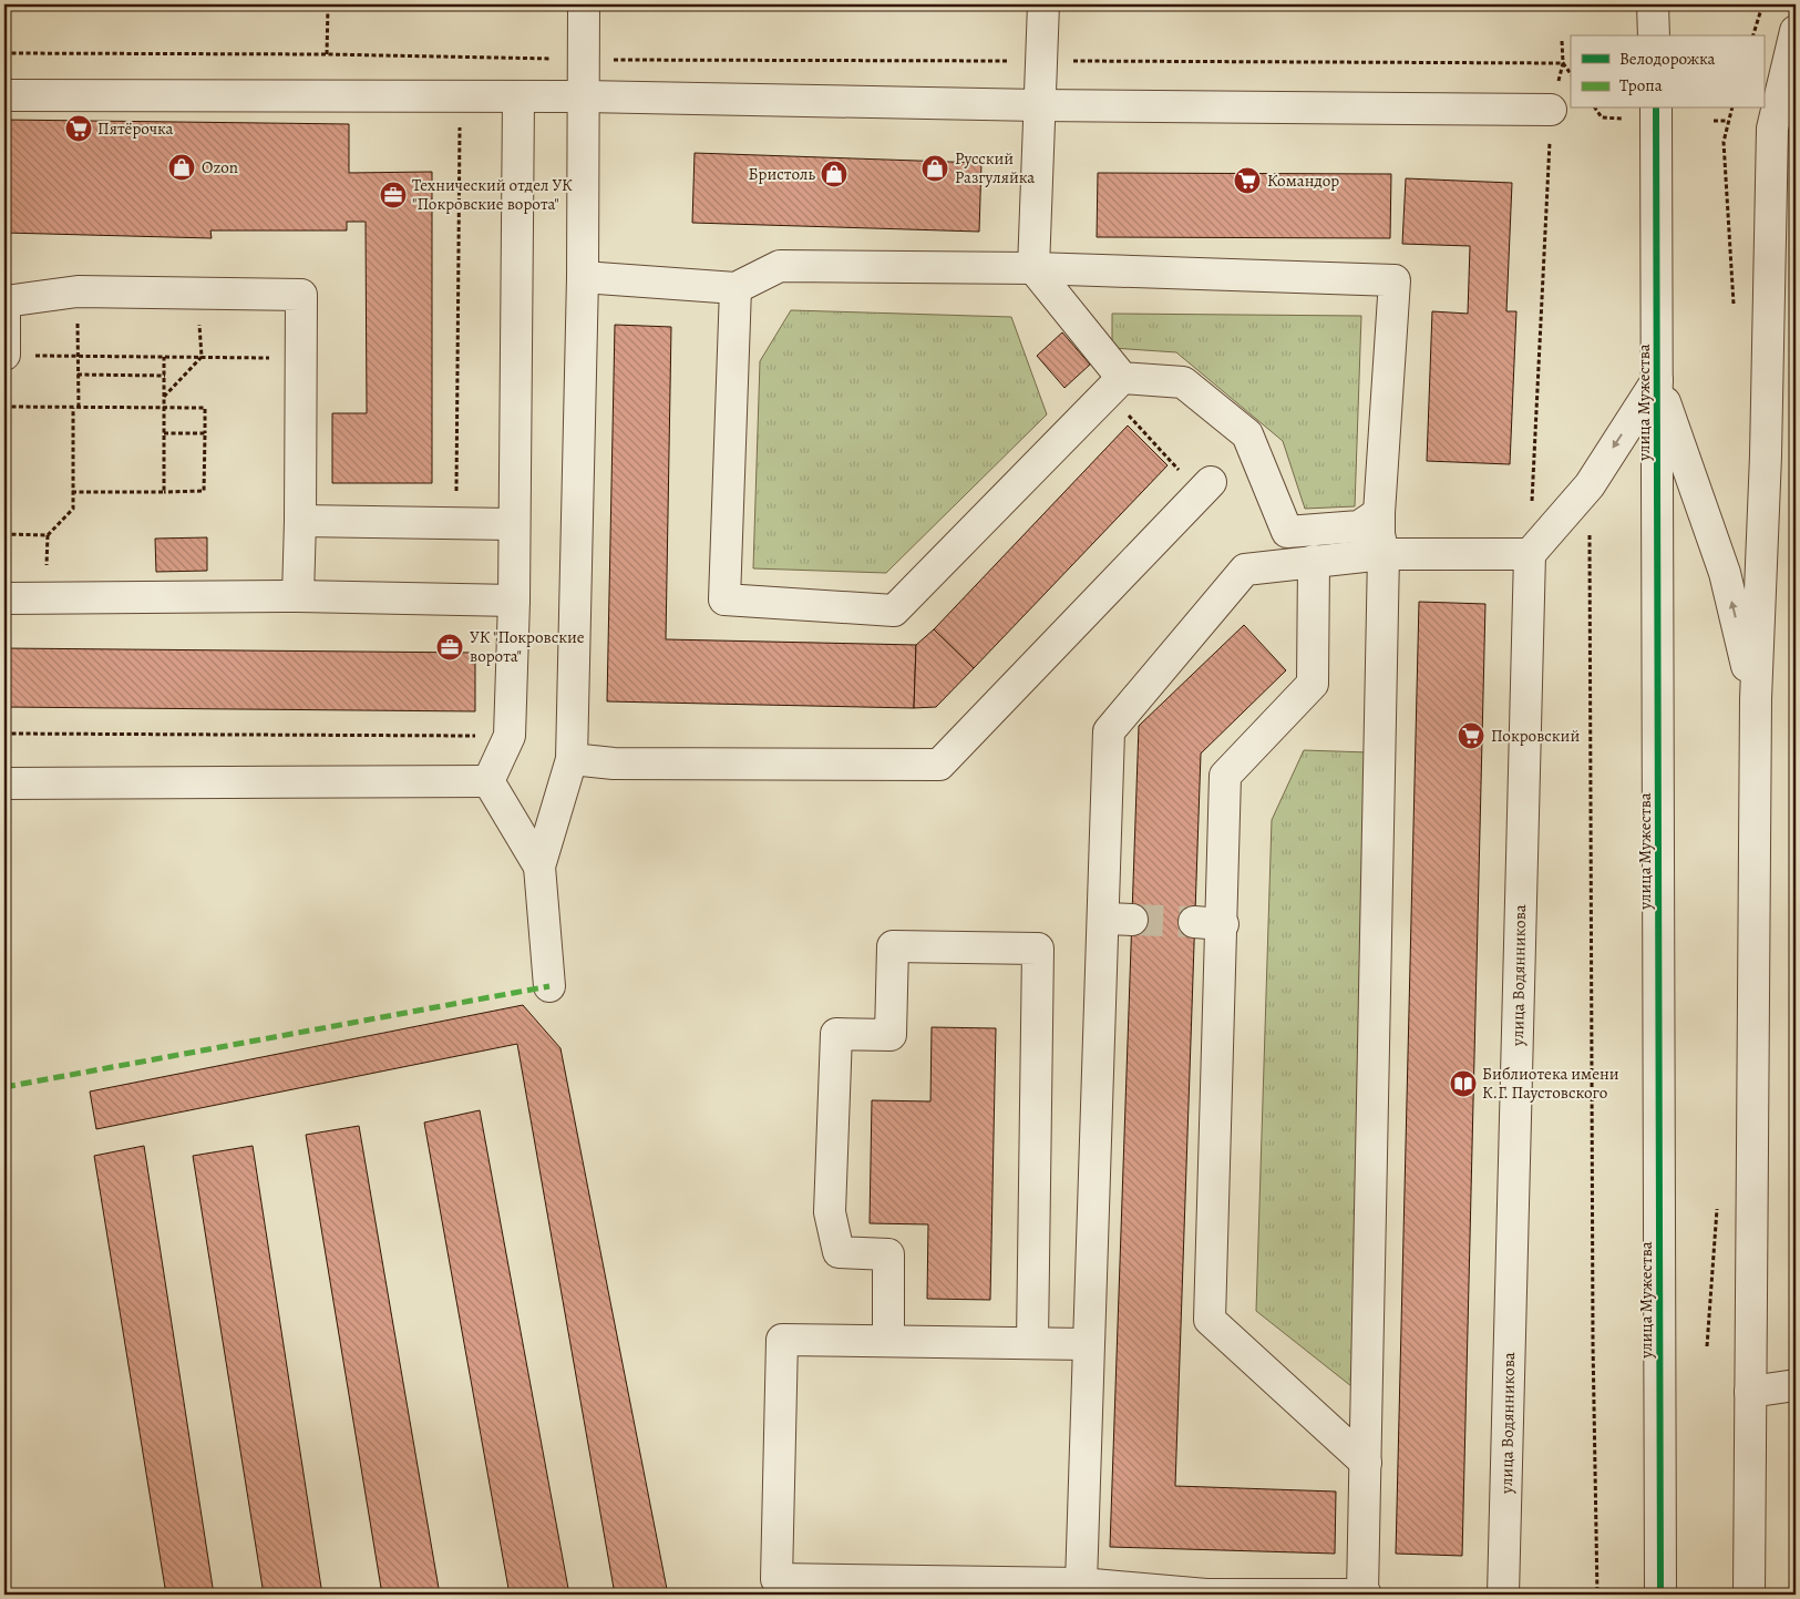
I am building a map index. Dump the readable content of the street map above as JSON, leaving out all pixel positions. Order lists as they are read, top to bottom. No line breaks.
{"streets":{"street":["улица Мужества","улица Водянникова"]},"places":{"supermarket":["Пятёрочка","Командор","Покровский"],"shop":["Ozon","Русский Разгуляйка","Бристоль"],"office":["Технический отдел УК \"Покровские ворота\"","УК \"Покровские ворота\""],"library":["Библиотека имени К.Г. Паустовского"]},"legend":["Велодорожка","Тропа"]}
